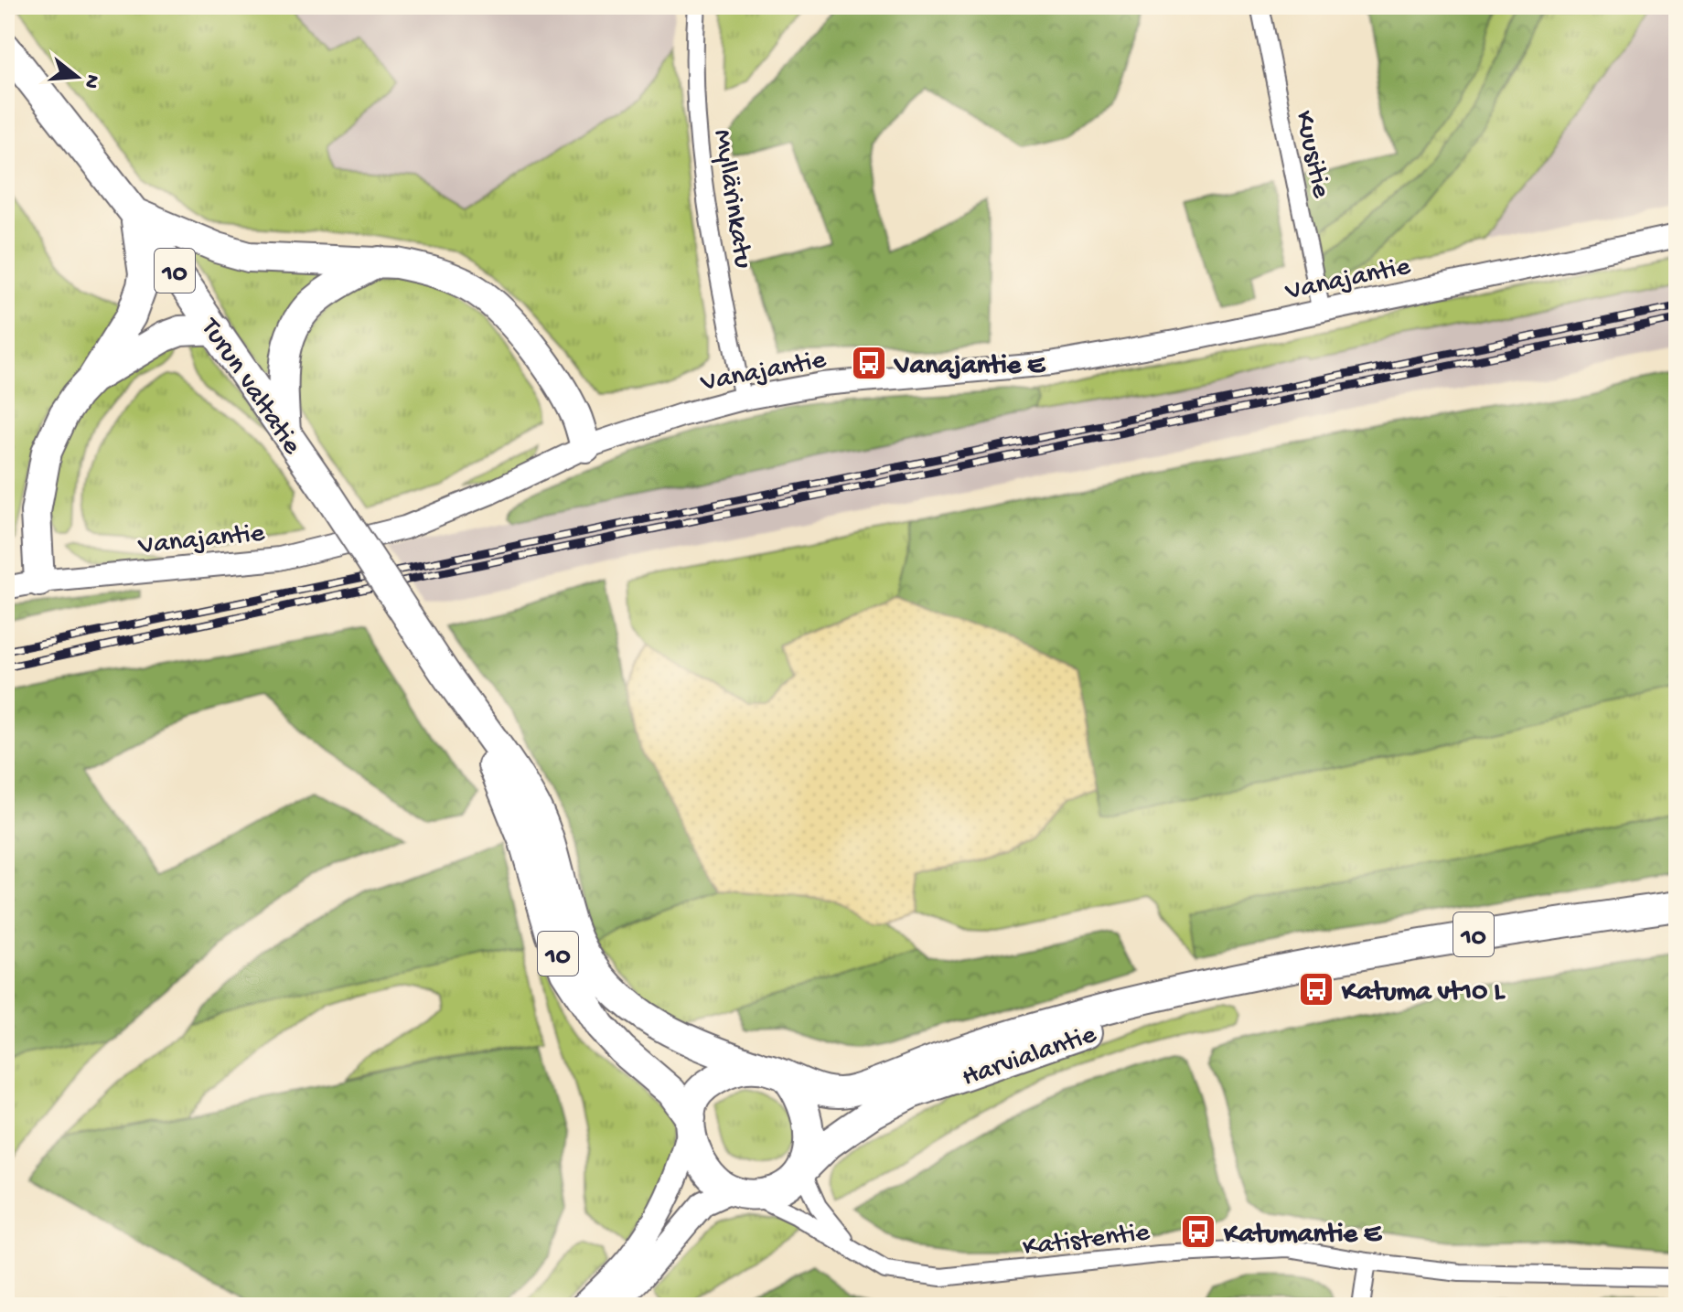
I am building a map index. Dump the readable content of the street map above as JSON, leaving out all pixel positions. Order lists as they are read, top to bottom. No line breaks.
{"streets":{"highway":["10","Turun valtatie","Harvialantie"],"street":["Kuusitie","Myllärinkatu","Vanajantie","Katistentie"]},"crossings":[["Kuusitie","Vanajantie"],["Myllärinkatu","Vanajantie"],["10","Turun valtatie"],["10","Harvialantie"],["10","Katistentie"],["Turun valtatie","Harvialantie"],["Turun valtatie","Katistentie"],["Harvialantie","Katistentie"]],"places":{"bus stop":["Vanajantie E","Katuma vt10 L","Katumantie E"]},"north":"right"}
